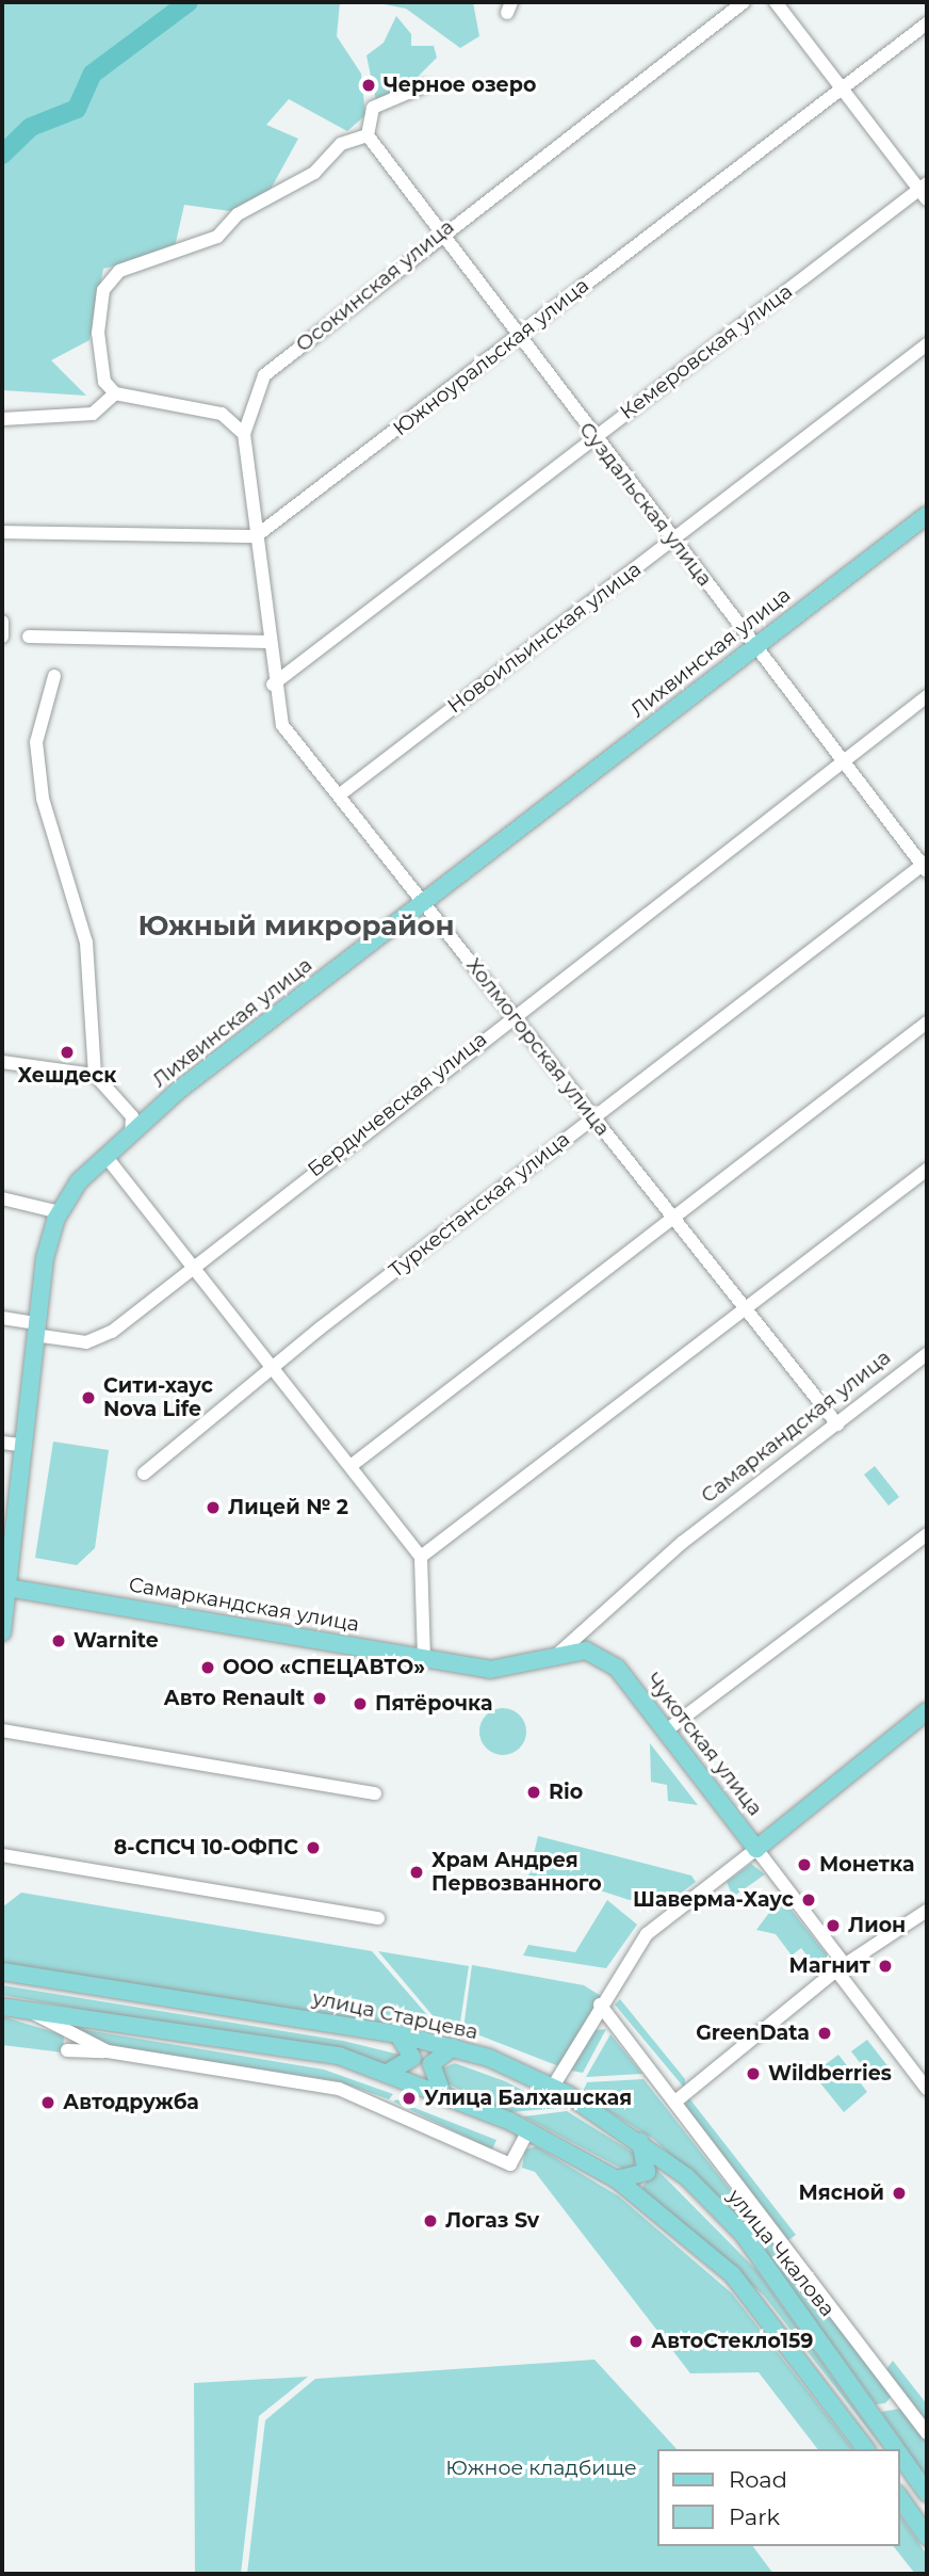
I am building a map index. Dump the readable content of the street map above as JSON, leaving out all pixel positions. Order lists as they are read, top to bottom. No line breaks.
{"streets":{"main road":["Лихвинская улица","Самаркандская улица","Чукотская улица","улица Старцева","улица Чкалова"],"street":["Осокинская улица","Кемеровская улица","Южноуральская улица","Суздальская улица","Новоильинская улица","Холмогорская улица","Бердичевская улица","Туркестанская улица"]},"crossings":[["Осокинская улица","Суздальская улица"],["Осокинская улица","Холмогорская улица"],["Кемеровская улица","Суздальская улица"],["Кемеровская улица","Холмогорская улица"],["Южноуральская улица","Суздальская улица"],["Южноуральская улица","Холмогорская улица"],["Суздальская улица","Новоильинская улица"],["Суздальская улица","Лихвинская улица"],["Суздальская улица","Бердичевская улица"],["Суздальская улица","Туркестанская улица"],["Новоильинская улица","Холмогорская улица"],["Лихвинская улица","Холмогорская улица"],["Лихвинская улица","Бердичевская улица"],["Лихвинская улица","Самаркандская улица"],["Холмогорская улица","Бердичевская улица"],["Холмогорская улица","Туркестанская улица"],["Холмогорская улица","Самаркандская улица"],["Самаркандская улица","Чукотская улица"],["улица Старцева","улица Чкалова"]],"districts":["Южный микрорайон"],"parks":["Южное кладбище"],"places":["Черное озеро","Хешдеск","Сити-хаус Nova Life","Лицей № 2","Warnite","ООО «СПЕЦАВТО»","Авто Renault","Пятёрочка","Rio","8-СПСЧ 10-ОФПС","Монетка","Храм Андрея Первозванного","Шаверма-Хаус","Лион","Магнит","GreenData","Wildberries","Улица Балхашская","Автодружба","Мясной","Логаз Sv","АвтоСтекло159"],"legend":["Road","Park"]}
